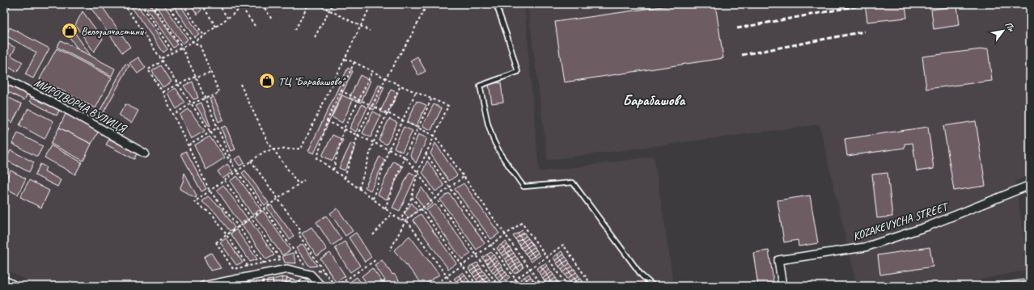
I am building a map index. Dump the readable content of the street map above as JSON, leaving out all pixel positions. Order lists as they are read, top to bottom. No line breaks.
{"streets":{"street":["МИРОТВОРЧА ВУЛИЦЯ","KOZAKEVYCHA STREET"]},"districts":["Барабашова"],"places":{"shop":["Велозапчастини","ТЦ \"Барабашово\""]},"north":"top right"}
